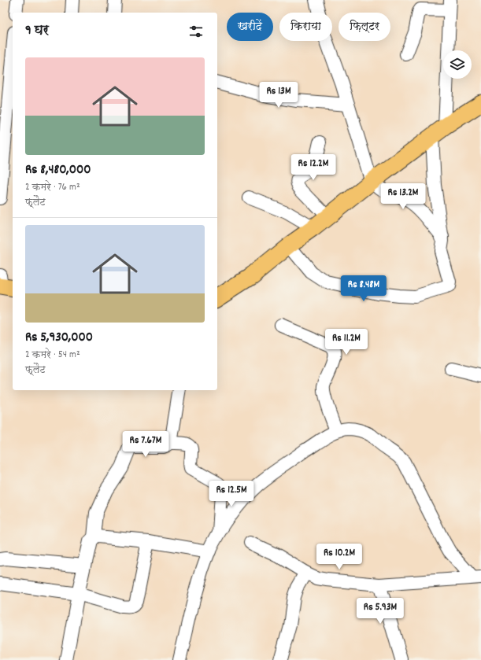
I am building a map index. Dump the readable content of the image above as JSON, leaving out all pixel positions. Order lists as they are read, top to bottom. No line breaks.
{"page":{"chip":["खरीदें","किराया","फ़िल्टर"],"heading":"9 घर","list":[{"name":"Rs 8,480,000","note":"2 कमरे · 76 m² · फ़्लैट"},{"name":"Rs 5,930,000","note":"2 कमरे · 54 m² · फ़्लैट"}],"price":["Rs 13M","Rs 12.2M","Rs 13.2M","Rs 8.48M","Rs 11.2M","Rs 7.67M","Rs 12.5M","Rs 10.2M","Rs 5.93M"]}}
